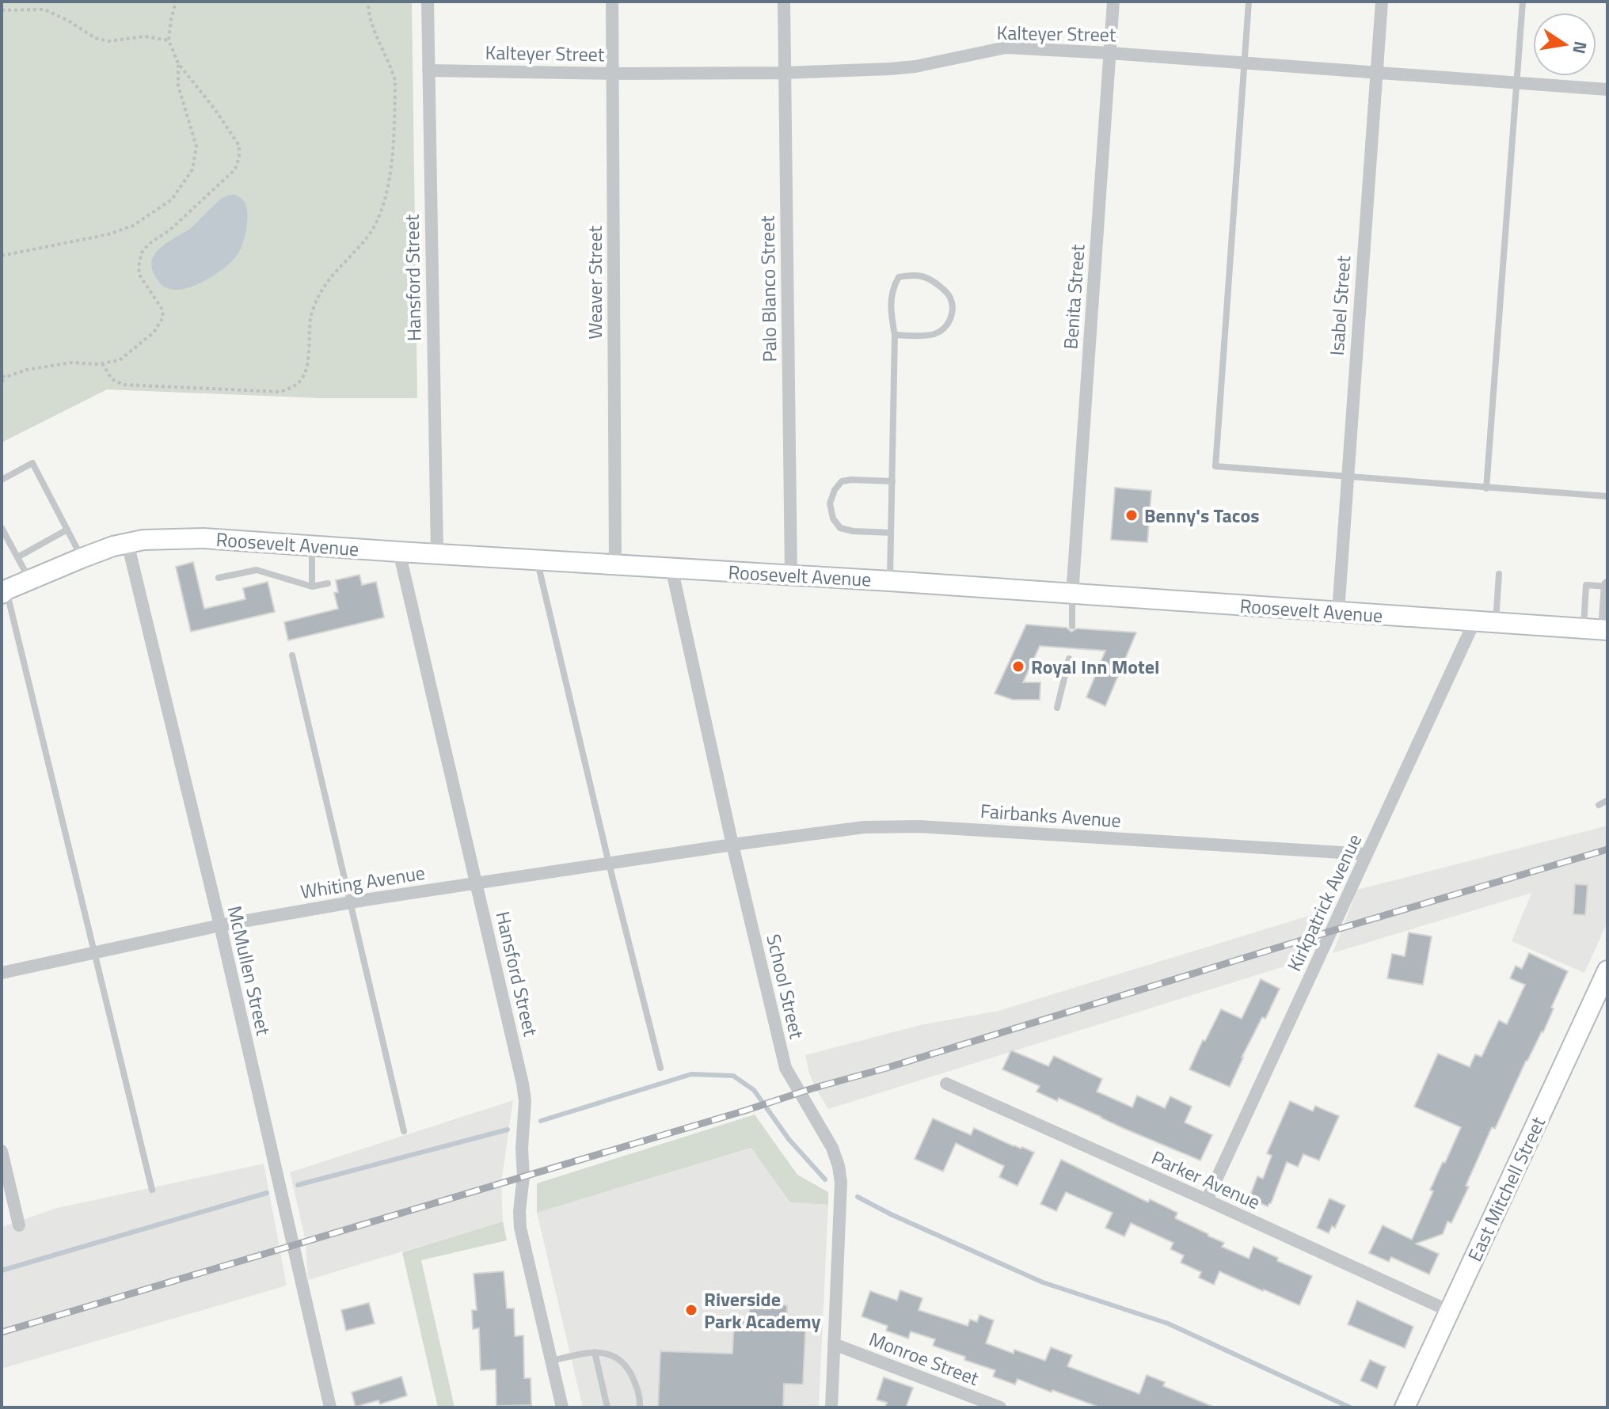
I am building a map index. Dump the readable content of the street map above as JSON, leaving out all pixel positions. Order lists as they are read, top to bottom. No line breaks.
{"streets":{"main road":["Roosevelt Avenue","East Mitchell Street"],"street":["Kalteyer Street","Hansford Street","Weaver Street","Palo Blanco Street","Benita Street","Isabel Street","Fairbanks Avenue","Whiting Avenue","Kirkpatrick Avenue","McMullen Street","School Street","Parker Avenue","Monroe Street"]},"crossings":[["Kalteyer Street","Hansford Street"],["Kalteyer Street","Weaver Street"],["Kalteyer Street","Palo Blanco Street"],["Kalteyer Street","Benita Street"],["Kalteyer Street","Isabel Street"],["Hansford Street","Roosevelt Avenue"],["Hansford Street","Whiting Avenue"],["Weaver Street","Roosevelt Avenue"],["Palo Blanco Street","Roosevelt Avenue"],["Benita Street","Roosevelt Avenue"],["Isabel Street","Roosevelt Avenue"],["Roosevelt Avenue","Kirkpatrick Avenue"],["Roosevelt Avenue","McMullen Street"],["Roosevelt Avenue","School Street"],["Fairbanks Avenue","Whiting Avenue"],["Fairbanks Avenue","Kirkpatrick Avenue"],["Fairbanks Avenue","School Street"],["Whiting Avenue","McMullen Street"],["Whiting Avenue","School Street"],["Kirkpatrick Avenue","Parker Avenue"],["School Street","Monroe Street"],["Parker Avenue","East Mitchell Street"]],"places":["Benny's Tacos","Royal Inn Motel","Riverside Park Academy"],"north":"right"}
